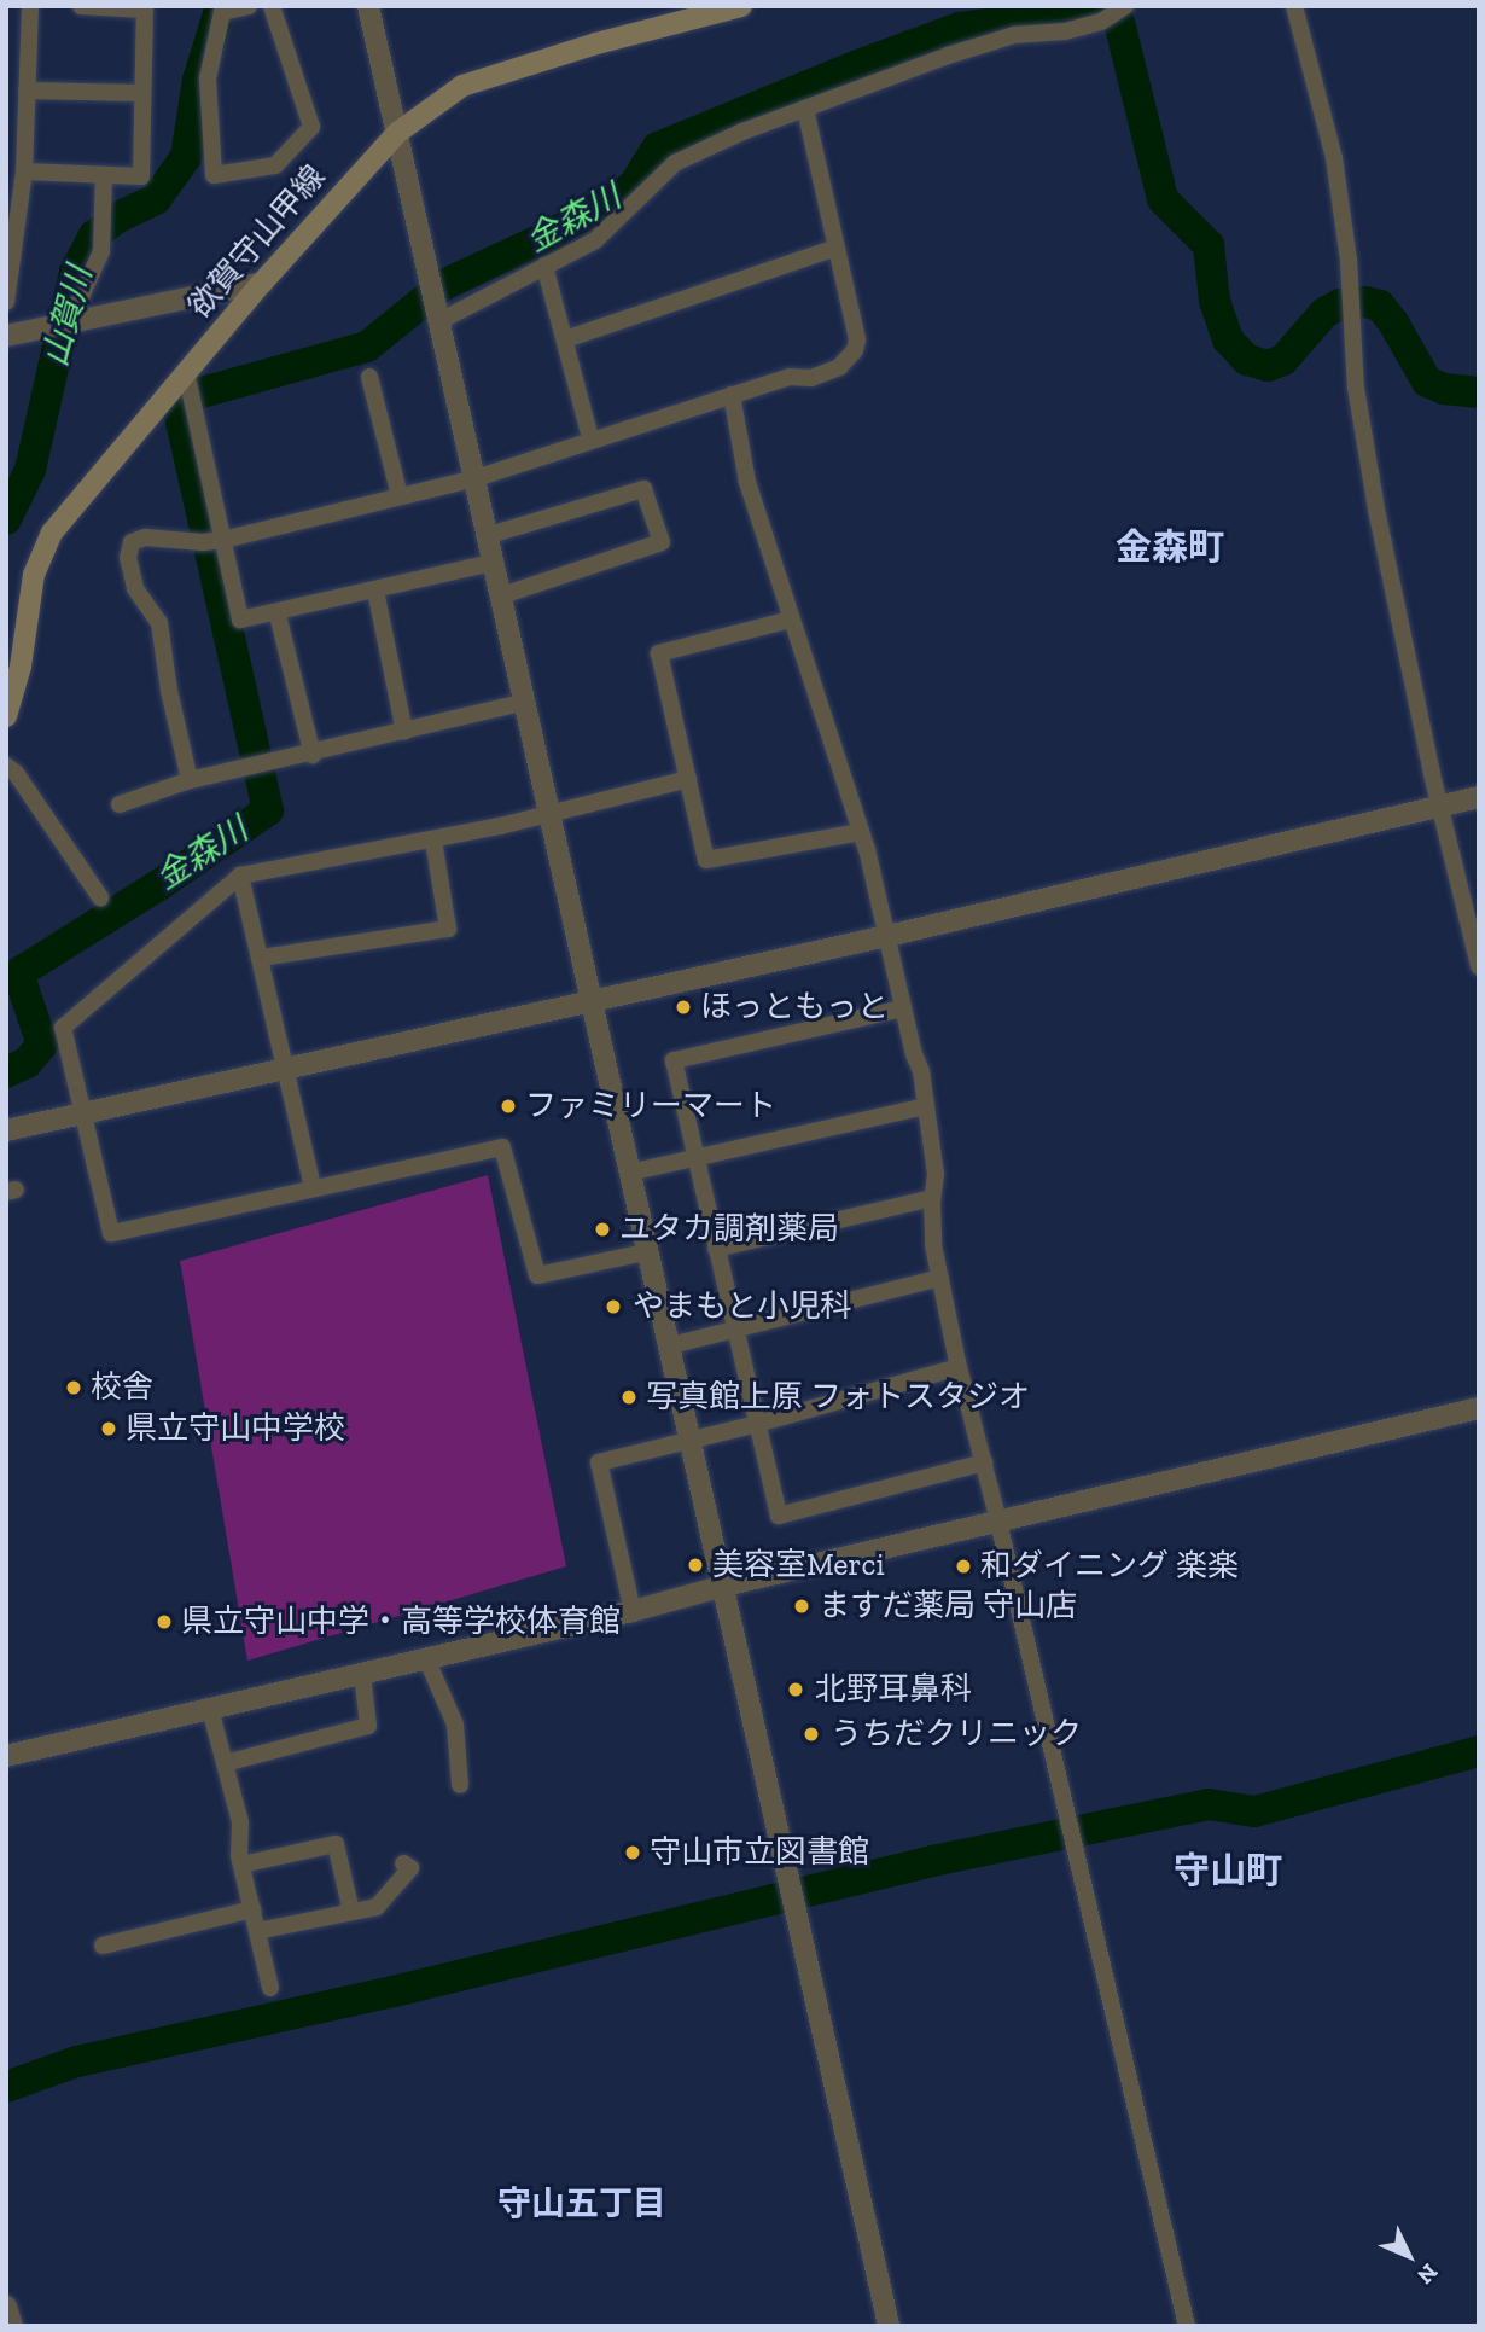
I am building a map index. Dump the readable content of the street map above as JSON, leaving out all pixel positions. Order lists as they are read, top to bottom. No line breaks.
{"streets":{"main road":["欲賀守山甲線"]},"districts":["金森町","守山町","守山五丁目"],"water":["金森川","山賀川"],"places":["ほっともっと","ファミリーマート","ユタカ調剤薬局","やまもと小児科","校舎","写真館上原 フォトスタジオ","県立守山中学校","美容室Merci","和ダイニング 楽楽","ますだ薬局 守山店","県立守山中学・高等学校体育館","北野耳鼻科","うちだクリニック","守山市立図書館"],"north":"bottom right"}
